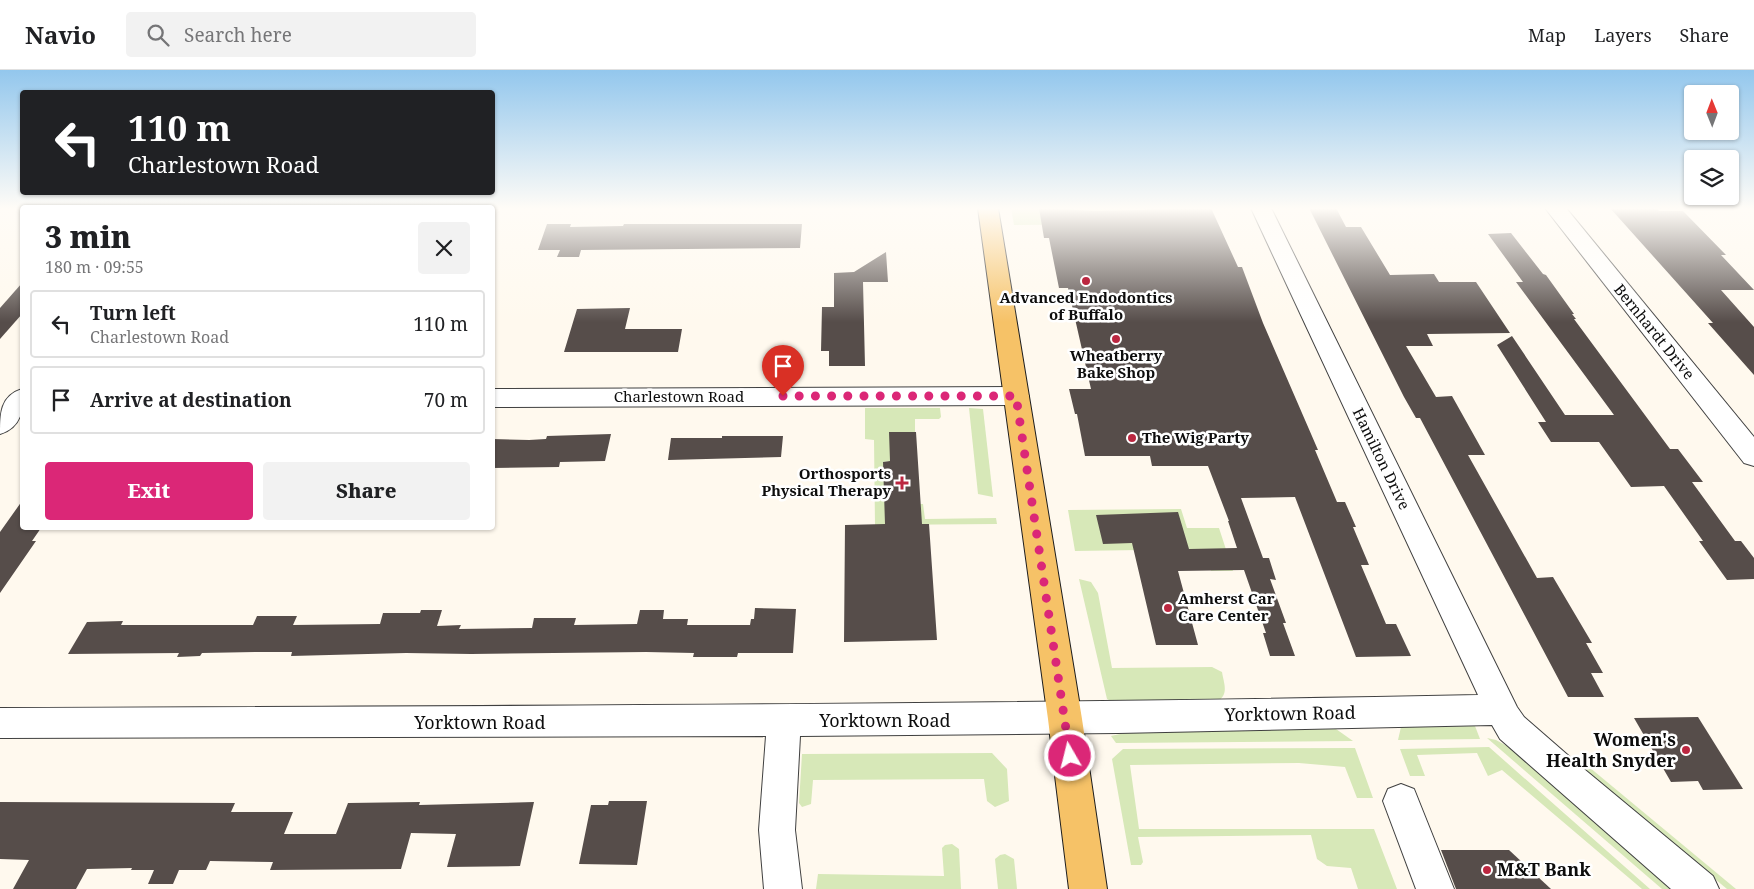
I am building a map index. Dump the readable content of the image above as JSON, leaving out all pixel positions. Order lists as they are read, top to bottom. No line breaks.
{"streets":{"street":["Bernhardt Drive","Charlestown Road","Hamilton Drive","Yorktown Road"]},"crossings":[["Hamilton Drive","Yorktown Road"]],"places":{"other":["Advanced Endodontics of Buffalo","Wheatberry Bake Shop","The Wig Party","Amherst Car Care Center","Women's Health Snyder","M&T Bank"],"health":["Orthosports Physical Therapy"]},"north":"top","page":{"header":"Navio","search":"Search here","nav":["Map","Layers","Share"],"turn":["110 m","Charlestown Road"],"heading":["3 min","180 m · 09:55"],"list":[{"name":"Turn left","note":"Charlestown Road","value":"110 m"},{"name":"Arrive at destination","value":"70 m"}],"buttons":["Exit","Share"]}}
